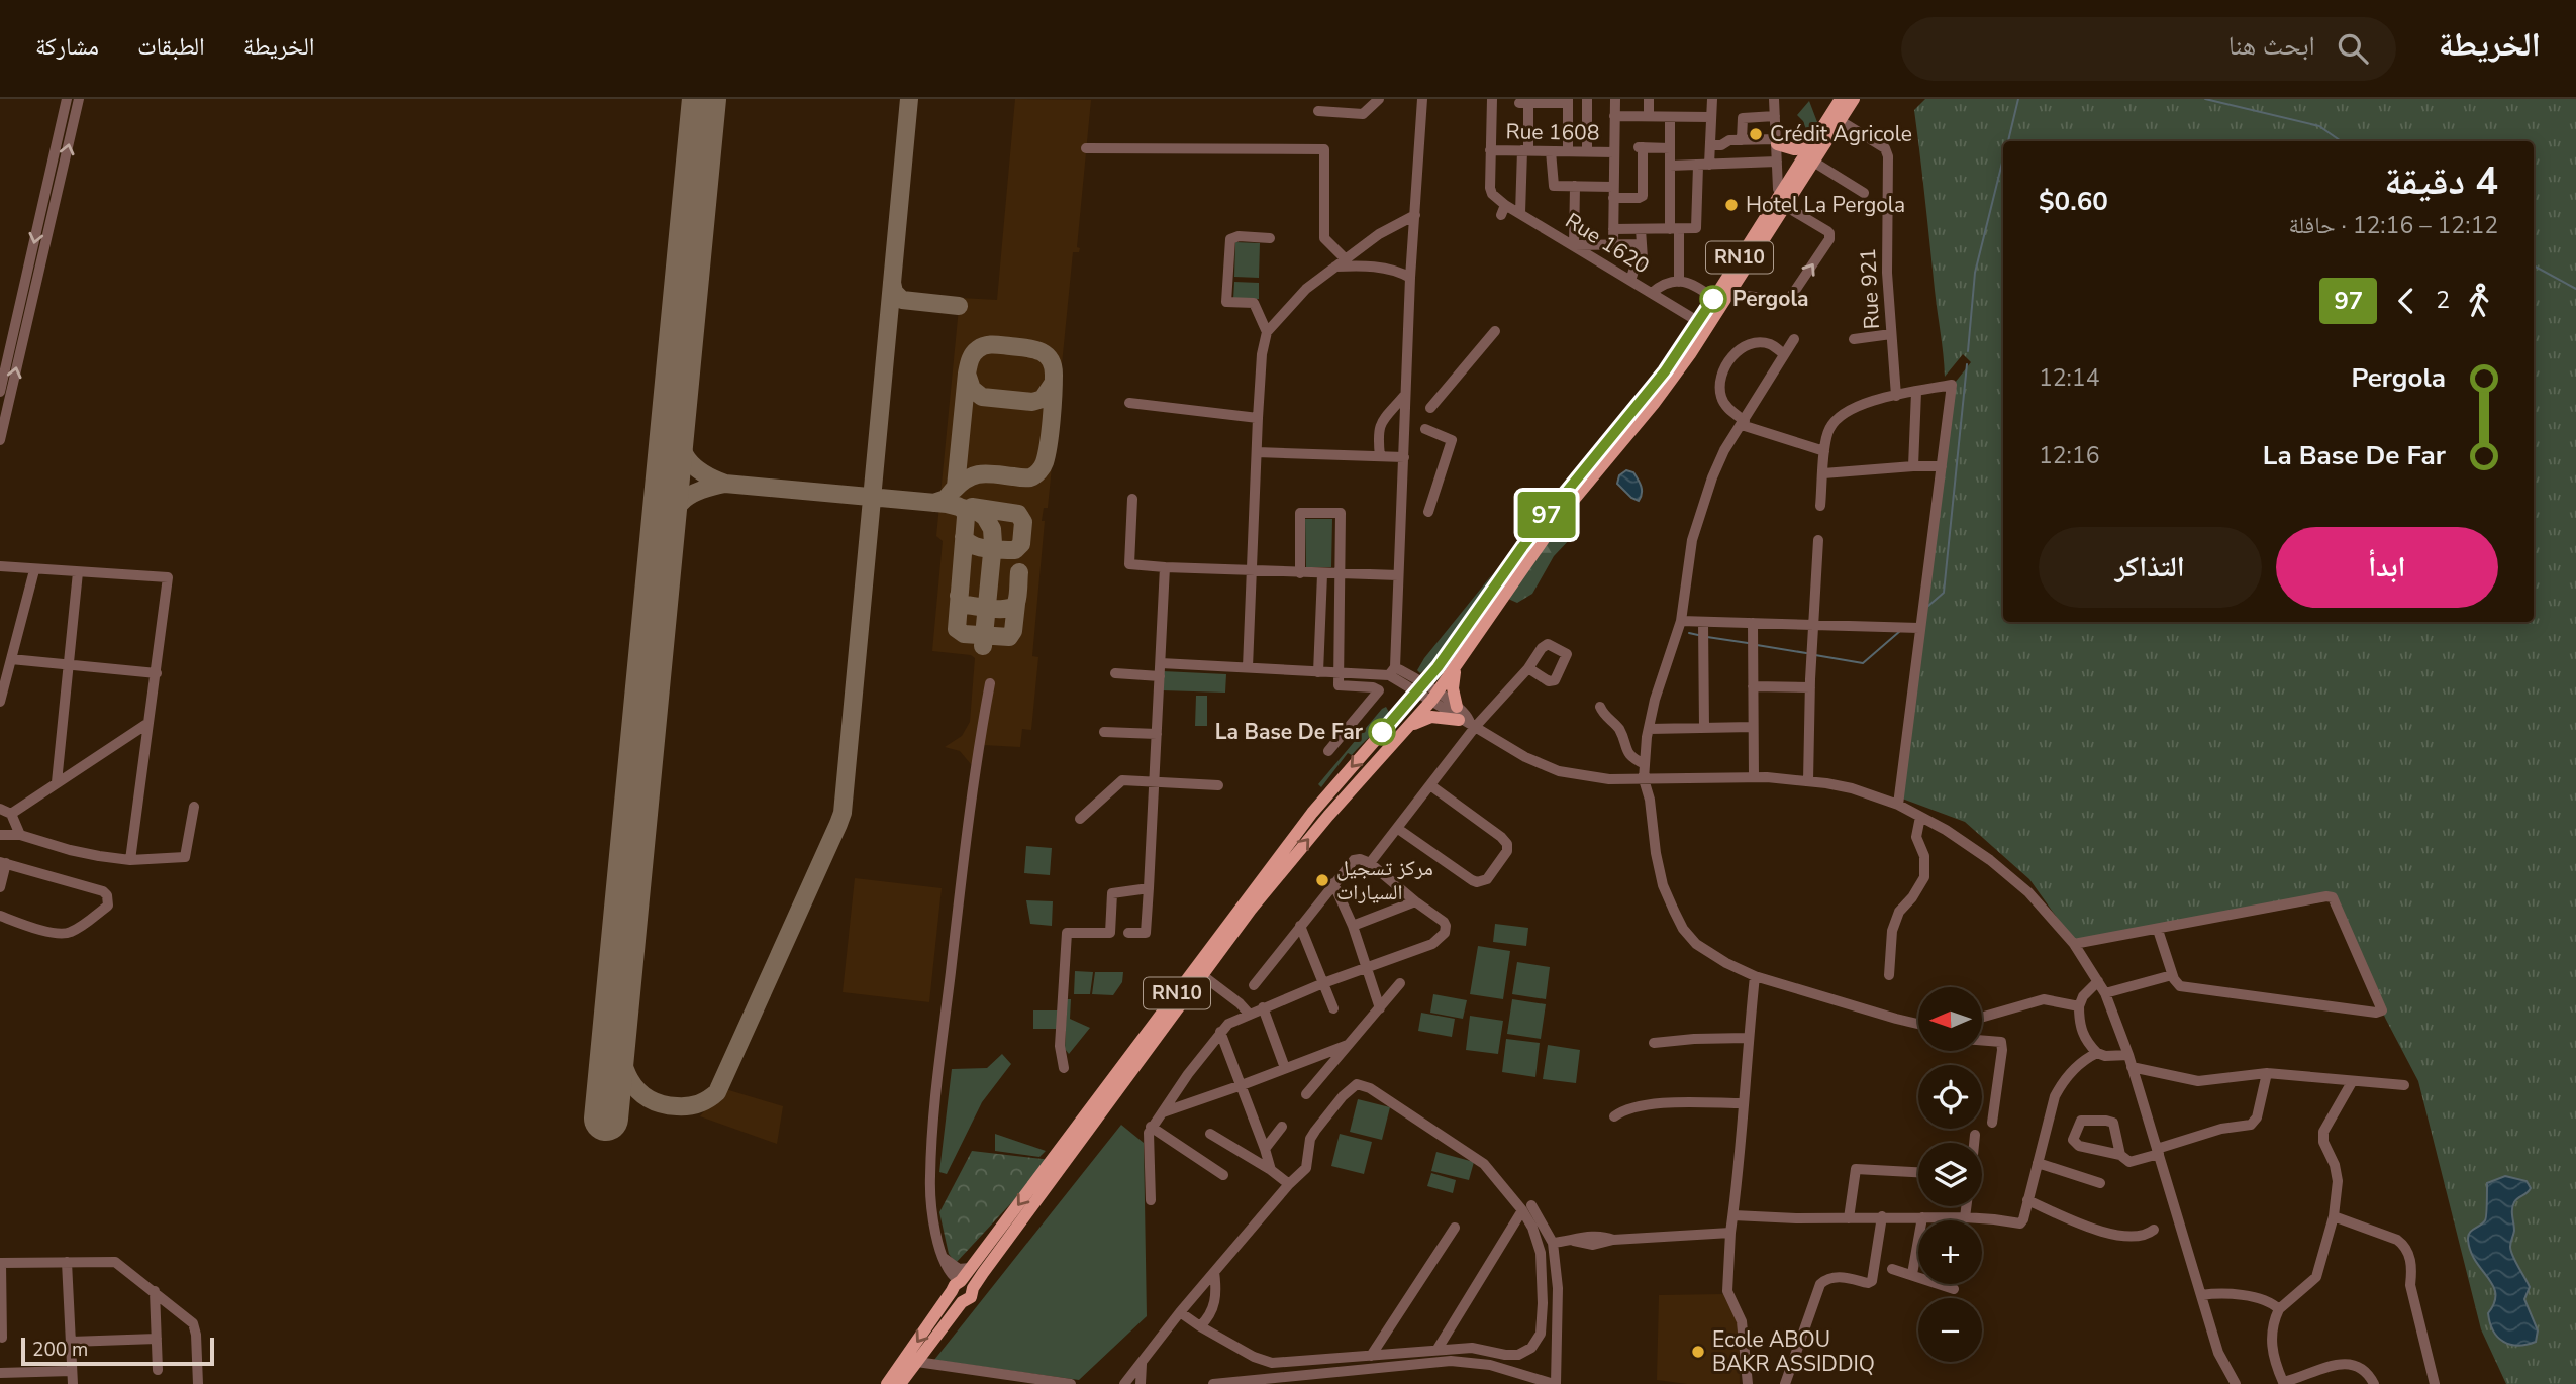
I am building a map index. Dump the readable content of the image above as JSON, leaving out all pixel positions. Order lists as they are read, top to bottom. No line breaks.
{"streets":{"main road":["RN10"],"street":["Rue 1608","Rue 1620","Rue 921"]},"crossings":[["Rue 1608","Rue 1620"],["Rue 1620","RN10"],["RN10","Rue 921"]],"places":["Crédit Agricole","Hotel La Pergola","Pergola","La Base De Far","مركز تسجيل السيارات","Ecole ABOU BAKR ASSIDDIQ"],"lines":["bus line 97"],"scale_bar":"200 m","north":"left","page":{"header":"الخريطة","search":"ابحث هنا","nav":["الخريطة","الطبقات","مشاركة"],"on_map":"97","heading":["4 دقيقة","12:12 – 12:16 · حافلة","$0.60"],"legs":["2","97"],"list":[{"name":"Pergola","value":"12:14"},{"name":"La Base De Far","value":"12:16"}],"buttons":["ابدأ","التذاكر"],"map_buttons":["+","−"],"scale":"200 m"}}
